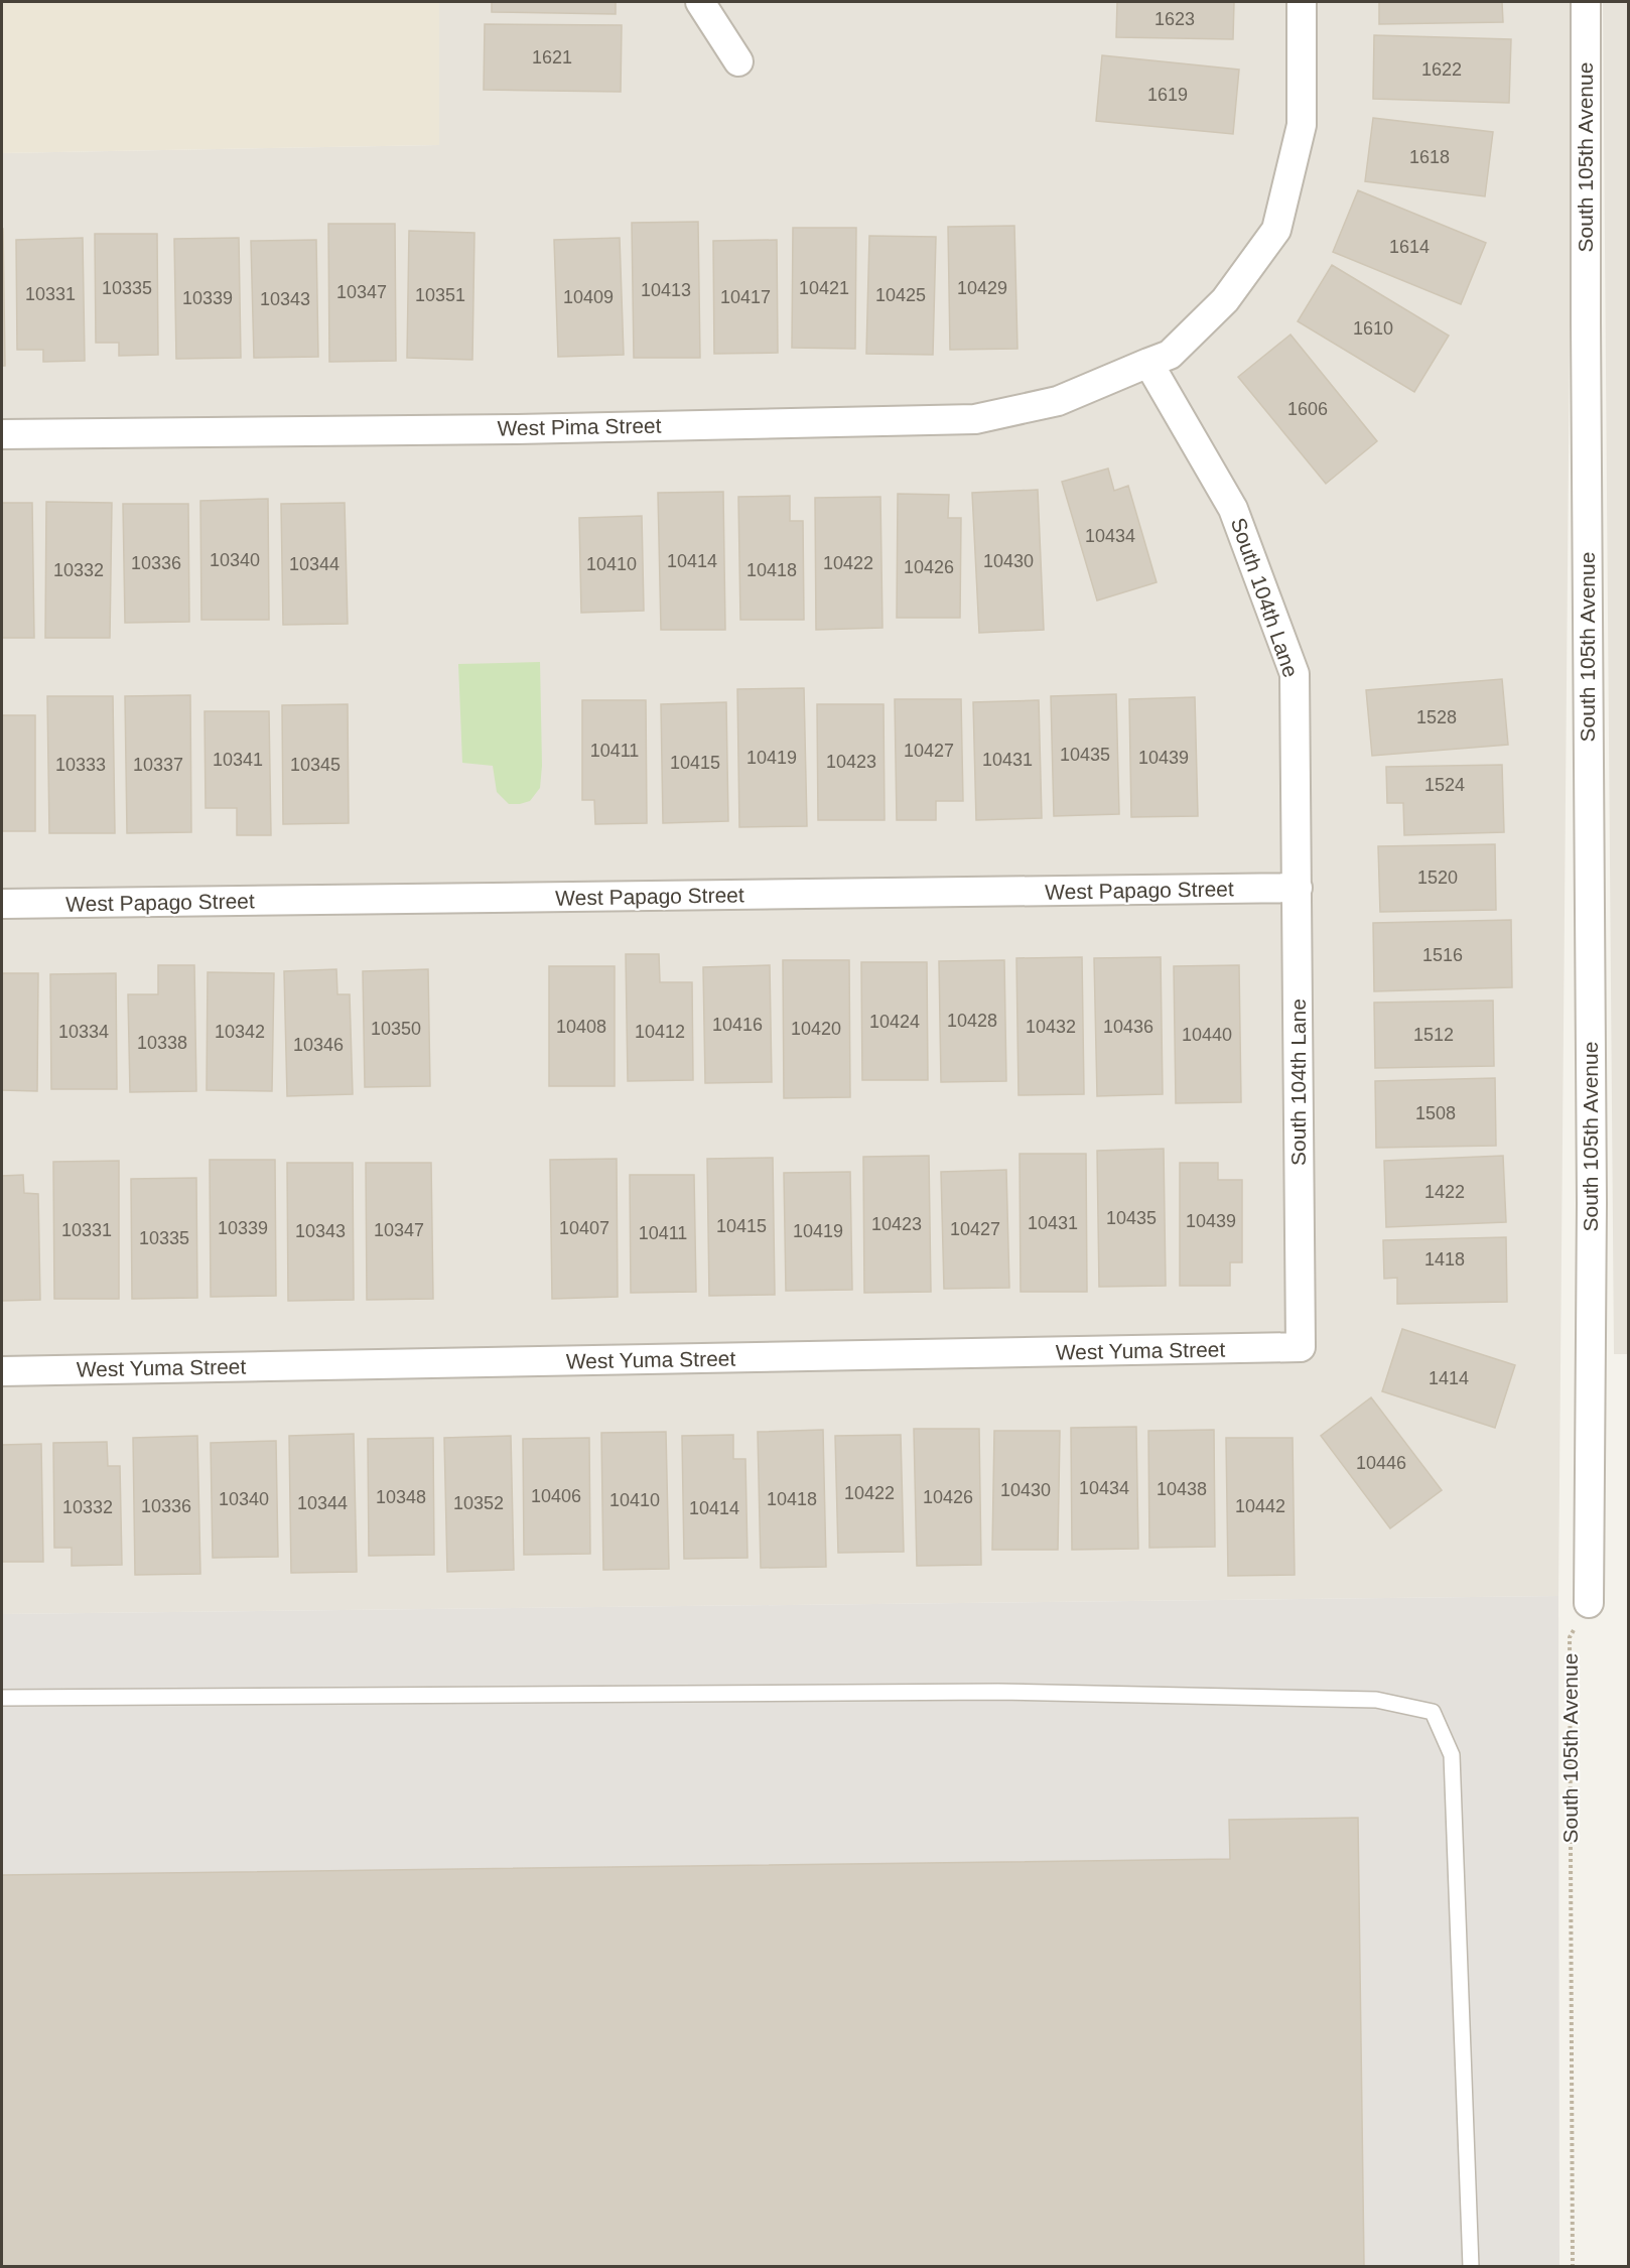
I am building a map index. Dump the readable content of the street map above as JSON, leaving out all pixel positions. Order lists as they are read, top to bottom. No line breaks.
{"streets":{"street":["South 105th Avenue","West Pima Street","South 104th Lane","West Papago Street","West Yuma Street"]},"crossings":[["West Pima Street","South 104th Lane"],["South 104th Lane","West Papago Street"],["South 104th Lane","West Yuma Street"]],"house_numbers":["1623","1621","1622","1619","1618","1614","10335","10421","10429","10413","10347","10331","10351","10425","10409","10417","10339","10343","1610","1606","10434","10340","10414","10430","10336","10422","10344","10410","10426","10332","10418","1528","10411","10427","10435","10419","10439","10341","10431","10423","10415","10333","10337","10345","1524","1520","1516","10428","10424","10416","10408","10432","10436","10350","10420","10334","10342","10412","10440","1512","10338","10346","1508","1422","10435","10439","10431","10423","10415","10339","10407","10427","10331","10347","10343","10419","10411","10335","1418","1414","10446","10434","10438","10430","10422","10406","10348","10426","10340","10418","10410","10344","10352","10336","10442","10332","10414"]}
